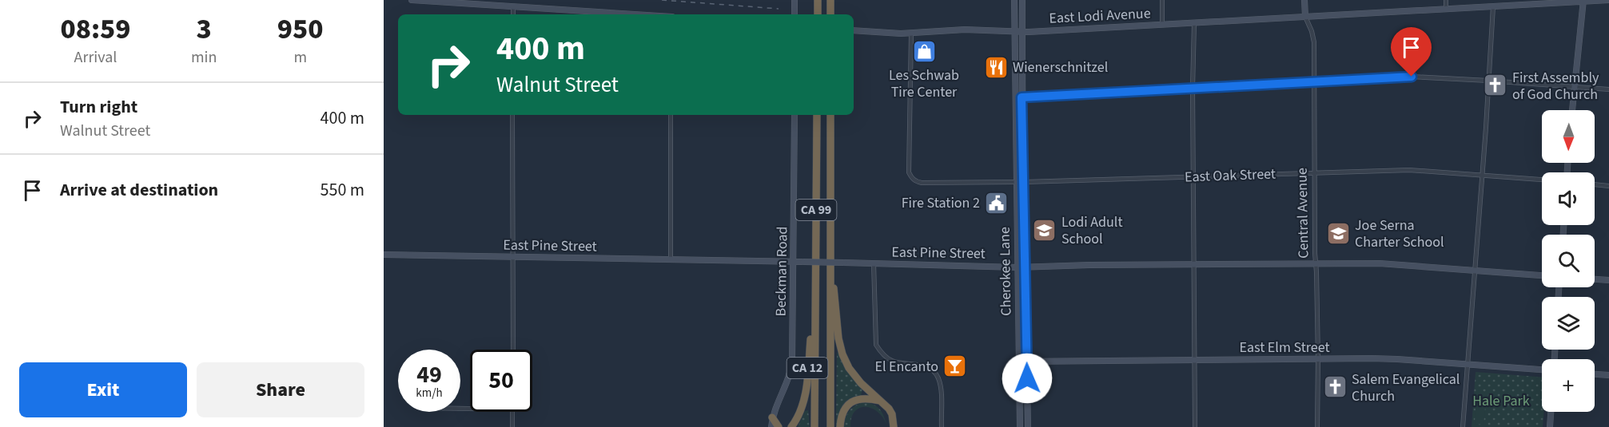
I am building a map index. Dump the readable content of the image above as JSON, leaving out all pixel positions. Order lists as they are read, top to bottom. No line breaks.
{"streets":{"highway":["CA 99","CA 12"],"street":["East Lodi Avenue","East Oak Street","Central Avenue","East Pine Street","Beckman Road","Cherokee Lane","East Elm Street"]},"crossings":[["East Lodi Avenue","Central Avenue"],["East Lodi Avenue","Cherokee Lane"],["East Oak Street","Central Avenue"],["East Oak Street","Cherokee Lane"],["CA 99","CA 12"],["Central Avenue","East Pine Street"],["Central Avenue","East Elm Street"],["East Pine Street","Beckman Road"],["East Pine Street","Cherokee Lane"],["Cherokee Lane","East Elm Street"]],"parks":["Hale Park"],"places":{"shop":["Les Schwab Tire Center"],"restaurant":["Wienerschnitzel"],"church":["First Assembly of God Church","Salem Evangelical Church"],"public building":["Fire Station 2"],"school or university":["Lodi Adult School","Joe Serna Charter School"],"bar":["El Encanto"]},"north":"bottom","page":{"eta":["08:59","Arrival","3","min","950","m"],"turn":["400 m","Walnut Street"],"list":[{"name":"Turn right","note":"Walnut Street","value":"400 m"},{"name":"Arrive at destination","value":"550 m"}],"map_buttons":"+","speed":"49 km/h","limit":"50","buttons":["Exit","Share"]}}
